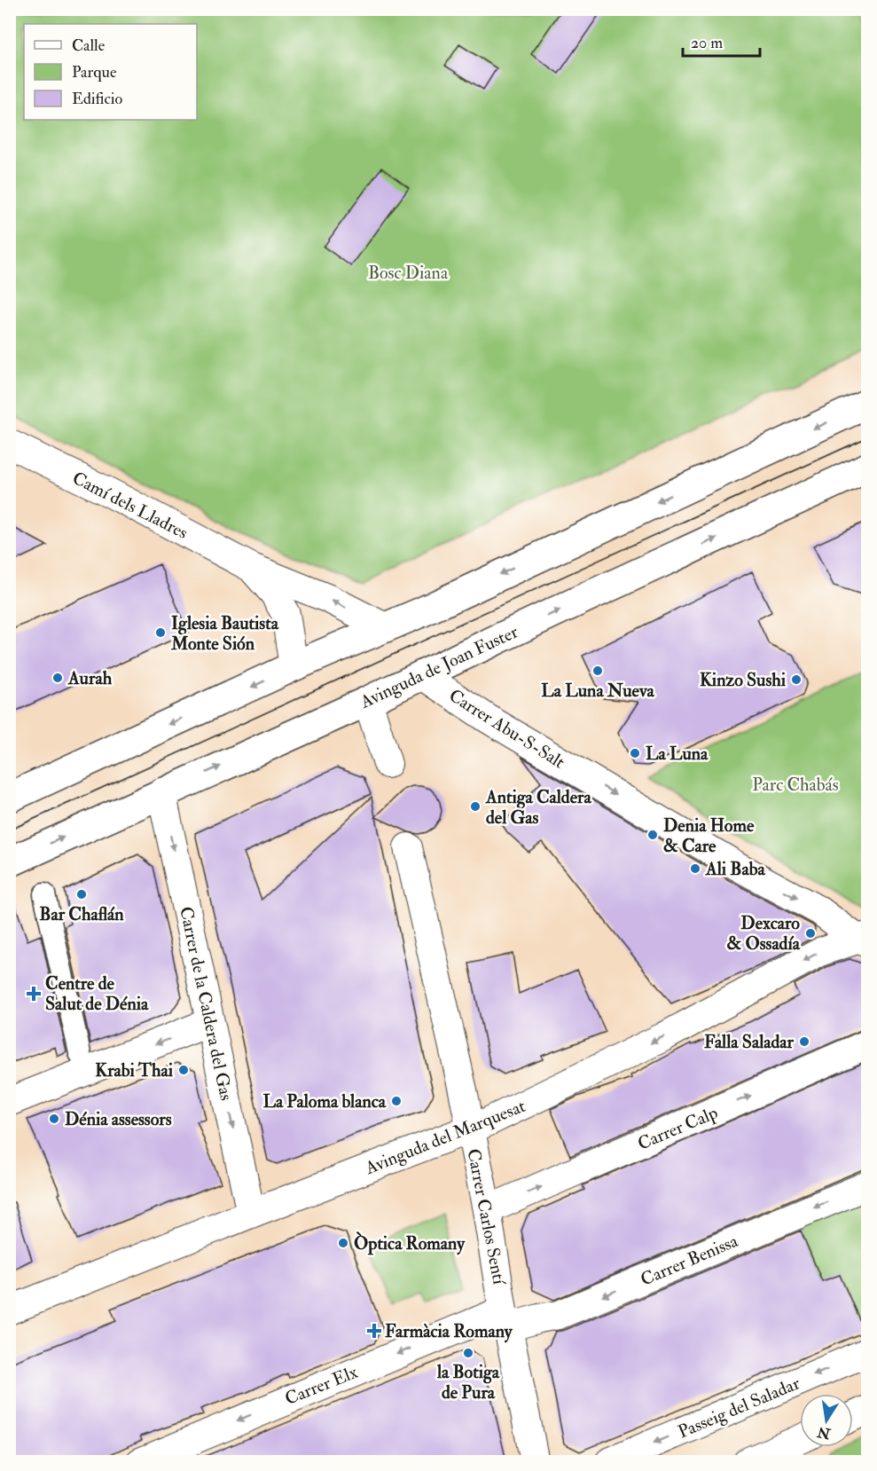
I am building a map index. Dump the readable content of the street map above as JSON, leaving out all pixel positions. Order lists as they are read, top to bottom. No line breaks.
{"streets":{"main road":["Avinguda de Joan Fuster"],"street":["Camí dels Lladres","Carrer Abu-S-Salt","Carrer de la Caldera del Gas","Carrer Calp","Avinguda del Marquesat","Carrer Carlos Sentí","Carrer Benissa","Carrer Elx","Passeig del Saladar"]},"crossings":[["Avinguda de Joan Fuster","Carrer Abu-S-Salt"],["Avinguda de Joan Fuster","Carrer de la Caldera del Gas"],["Carrer Abu-S-Salt","Avinguda del Marquesat"],["Carrer de la Caldera del Gas","Avinguda del Marquesat"],["Carrer Calp","Carrer Carlos Sentí"],["Avinguda del Marquesat","Carrer Carlos Sentí"],["Carrer Carlos Sentí","Carrer Benissa"],["Carrer Carlos Sentí","Carrer Elx"],["Carrer Benissa","Carrer Elx"]],"one_way":["Carrer Abu-S-Salt","Carrer Calp","Avinguda del Marquesat","Carrer Benissa","Carrer Elx","Passeig del Saladar"],"parks":["Bosc Diana","Parc Chabás"],"places":{"other":["Iglesia Bautista Monte Sión","La Luna Nueva","Aurah","Kinzo Sushi","La Luna","Antiga Caldera del Gas","Denia Home & Care","Ali Baba","Bar Chaflán","Dexcaro & Ossadía","Falla Saladar","Krabi Thai","La Paloma blanca","Dénia assessors","Òptica Romany","la Botiga de Pura"],"health":["Centre de Salut de Dénia","Farmàcia Romany"]},"legend":["Calle","Parque","Edificio"],"scale_bar":"20 m","north":"bottom"}
